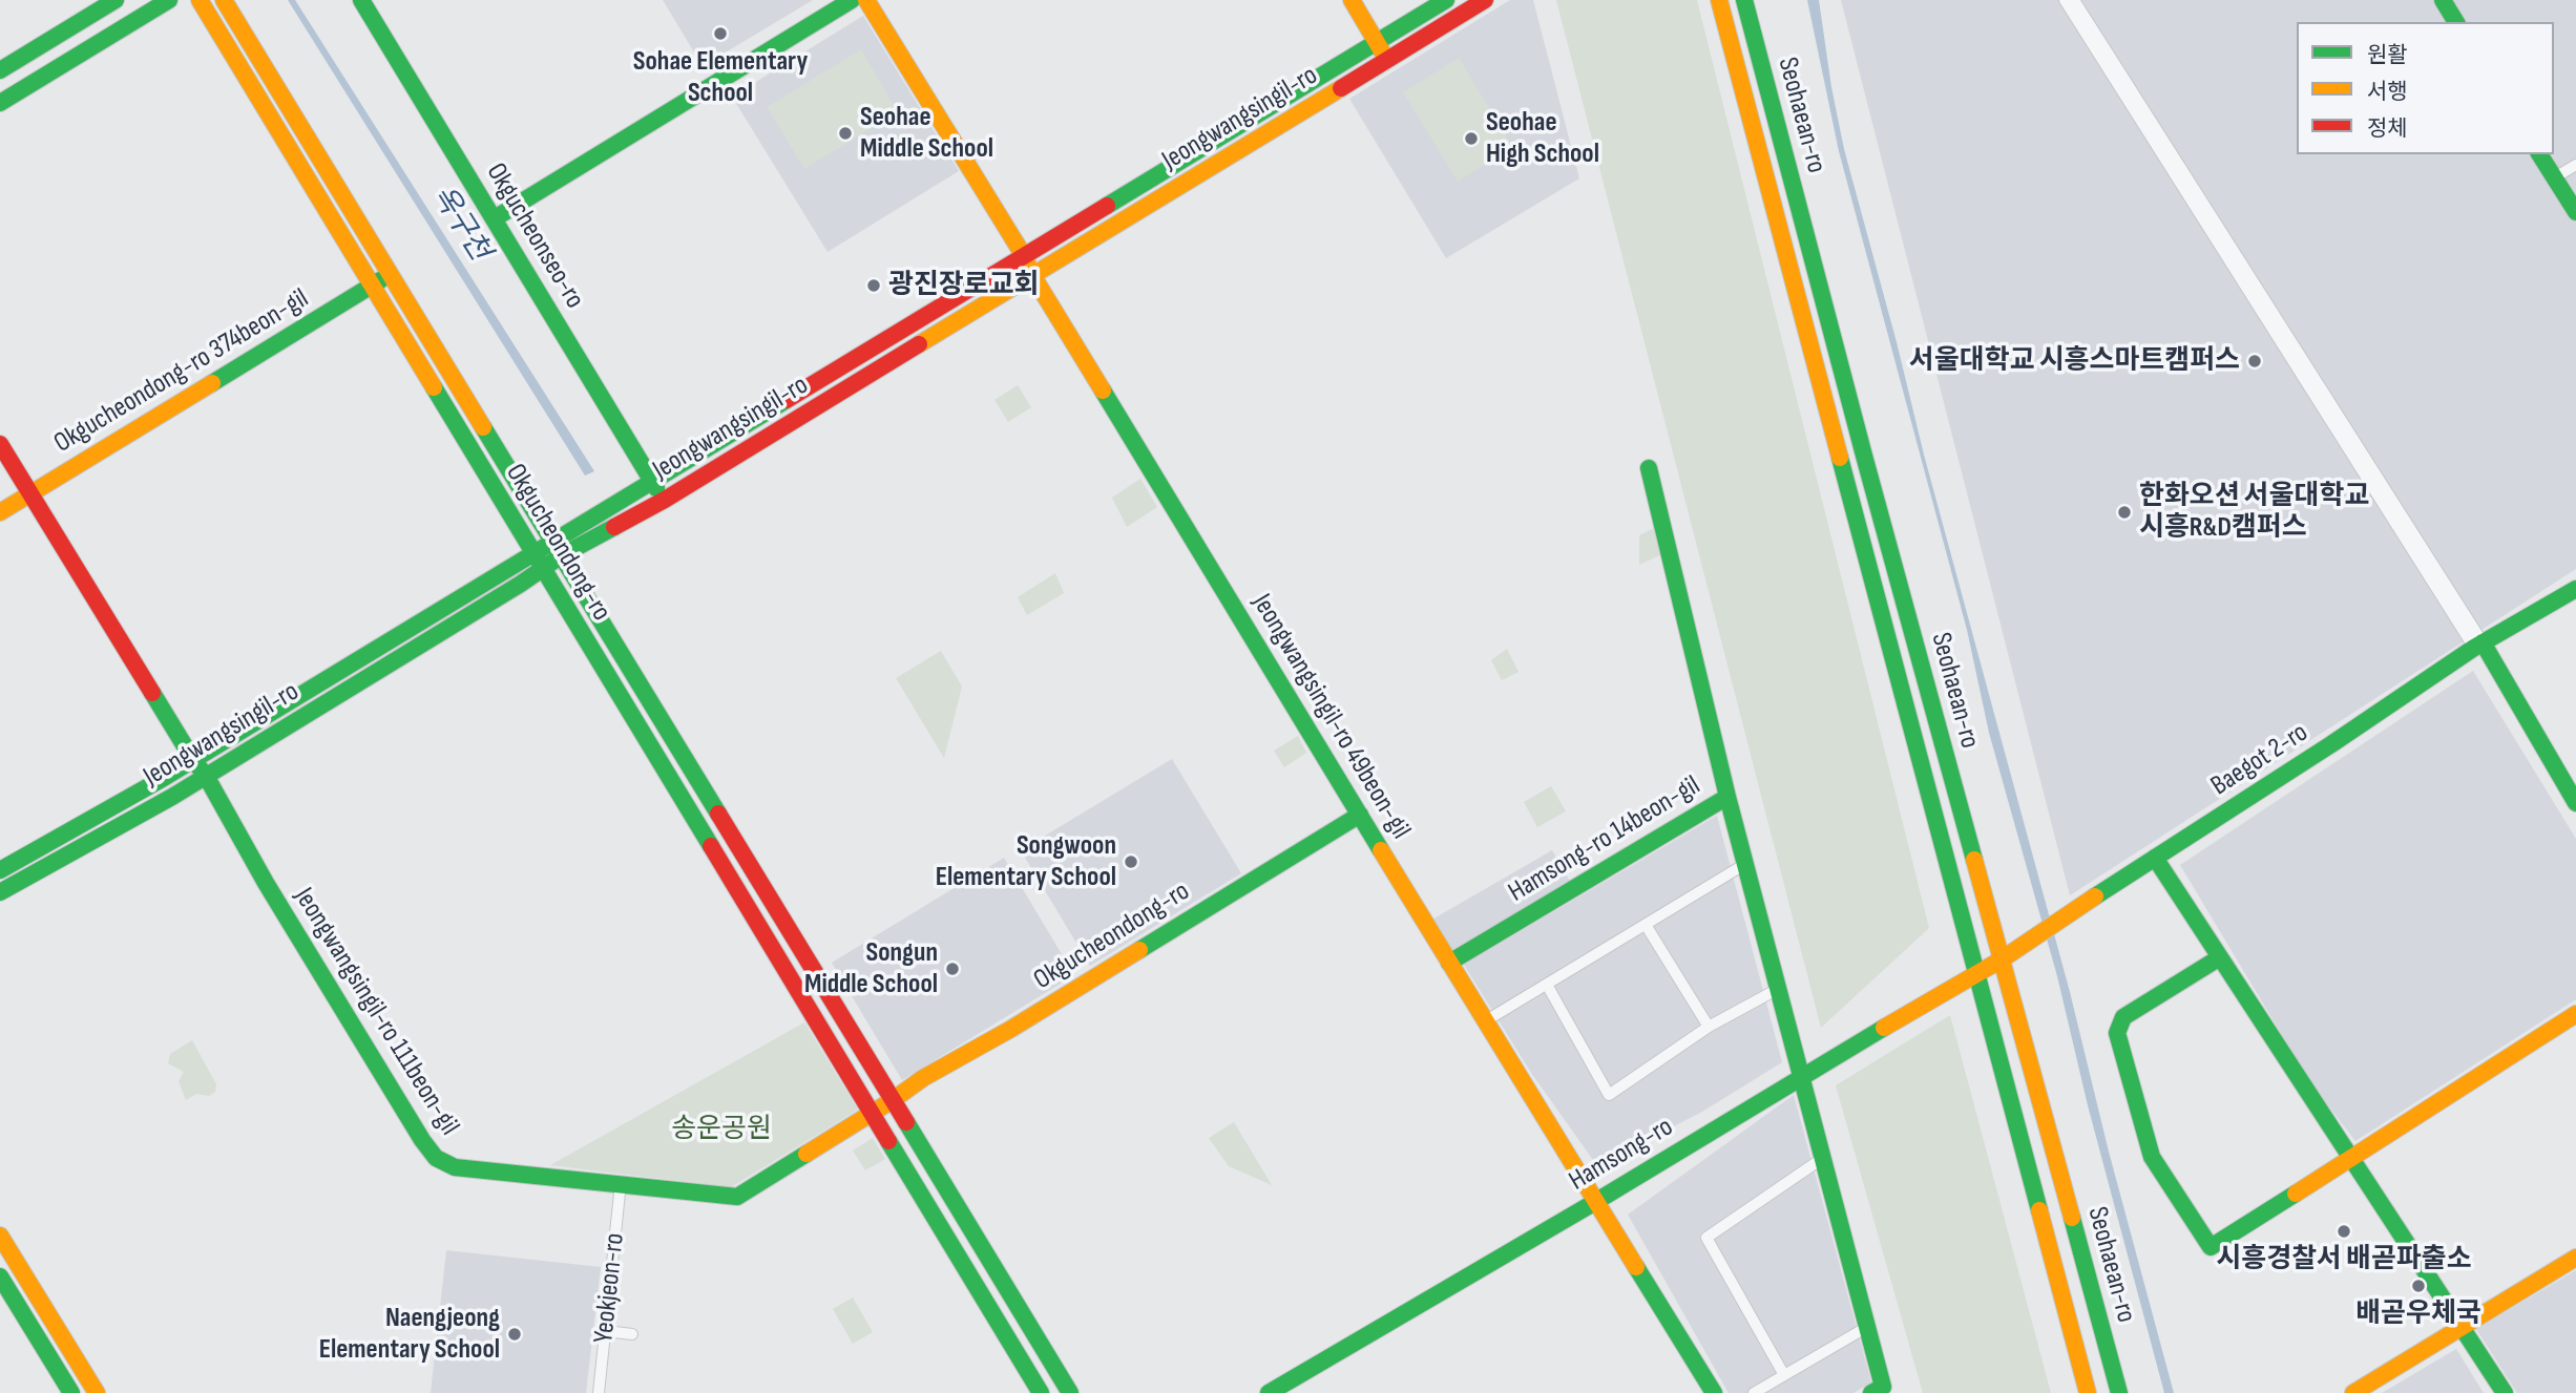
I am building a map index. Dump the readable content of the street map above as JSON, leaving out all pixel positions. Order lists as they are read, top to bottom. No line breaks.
{"streets":{"street":["Seohaean-ro","Jeongwangsingil-ro","Okgucheonseo-ro","Okgucheondong-ro 374beon-gil","Okgucheondong-ro","Jeongwangsingil-ro 49beon-gil","Baegot 2-ro","Hamsong-ro 14beon-gil","Jeongwangsingil-ro 111beon-gil","Hamsong-ro","Yeokjeon-ro"]},"crossings":[["Seohaean-ro","Hamsong-ro"],["Jeongwangsingil-ro","Okgucheonseo-ro"],["Jeongwangsingil-ro","Okgucheondong-ro"],["Jeongwangsingil-ro","Jeongwangsingil-ro 49beon-gil"],["Jeongwangsingil-ro","Jeongwangsingil-ro 111beon-gil"],["Okgucheondong-ro 374beon-gil","Okgucheondong-ro"],["Okgucheondong-ro 374beon-gil","Jeongwangsingil-ro 111beon-gil"],["Okgucheondong-ro","Jeongwangsingil-ro 49beon-gil"],["Okgucheondong-ro","Jeongwangsingil-ro 111beon-gil"],["Jeongwangsingil-ro 49beon-gil","Hamsong-ro 14beon-gil"],["Jeongwangsingil-ro 49beon-gil","Hamsong-ro"],["Baegot 2-ro","Hamsong-ro"],["Hamsong-ro 14beon-gil","Hamsong-ro"],["Jeongwangsingil-ro 111beon-gil","Yeokjeon-ro"]],"water":["옥구천"],"parks":["송운공원"],"places":["Sohae Elementary School","Seohae Middle School","Seohae High School","광진장로교회","서울대학교 시흥스마트캠퍼스","한화오션 서울대학교 시흥R&D캠퍼스","Songwoon Elementary School","Songun Middle School","시흥경찰서 배곧파출소","배곧우체국","Naengjeong Elementary School"],"legend":["원활","서행","정체"]}
